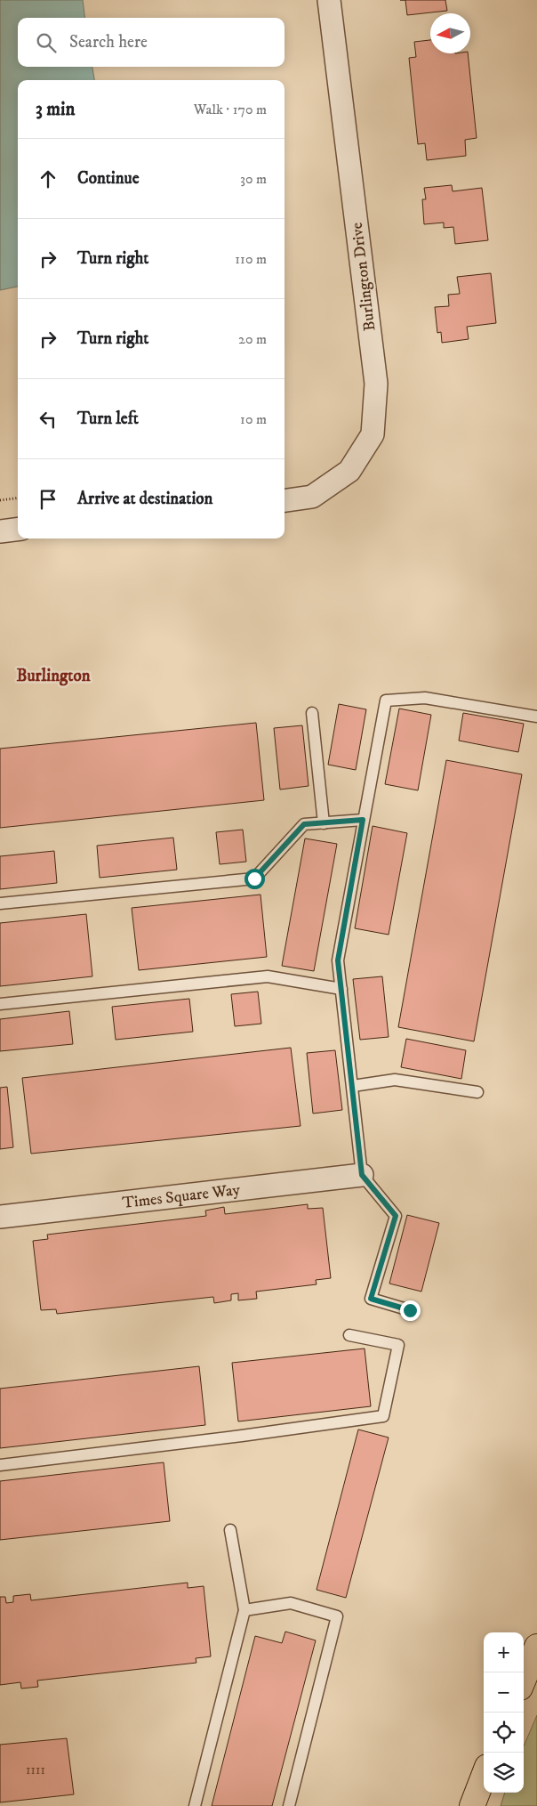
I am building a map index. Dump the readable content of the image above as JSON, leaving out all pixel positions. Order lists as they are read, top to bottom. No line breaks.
{"streets":{"street":["Burlington Drive","Times Square Way"]},"districts":["Burlington"],"house_numbers":["1111"],"north":"left","page":{"search":"Search here","heading":["3 min","Walk · 170 m"],"list":[["Continue","30 m"],["Turn right","110 m"],["Turn right","20 m"],["Turn left","10 m"],"Arrive at destination"],"map_buttons":["+","−"]}}
